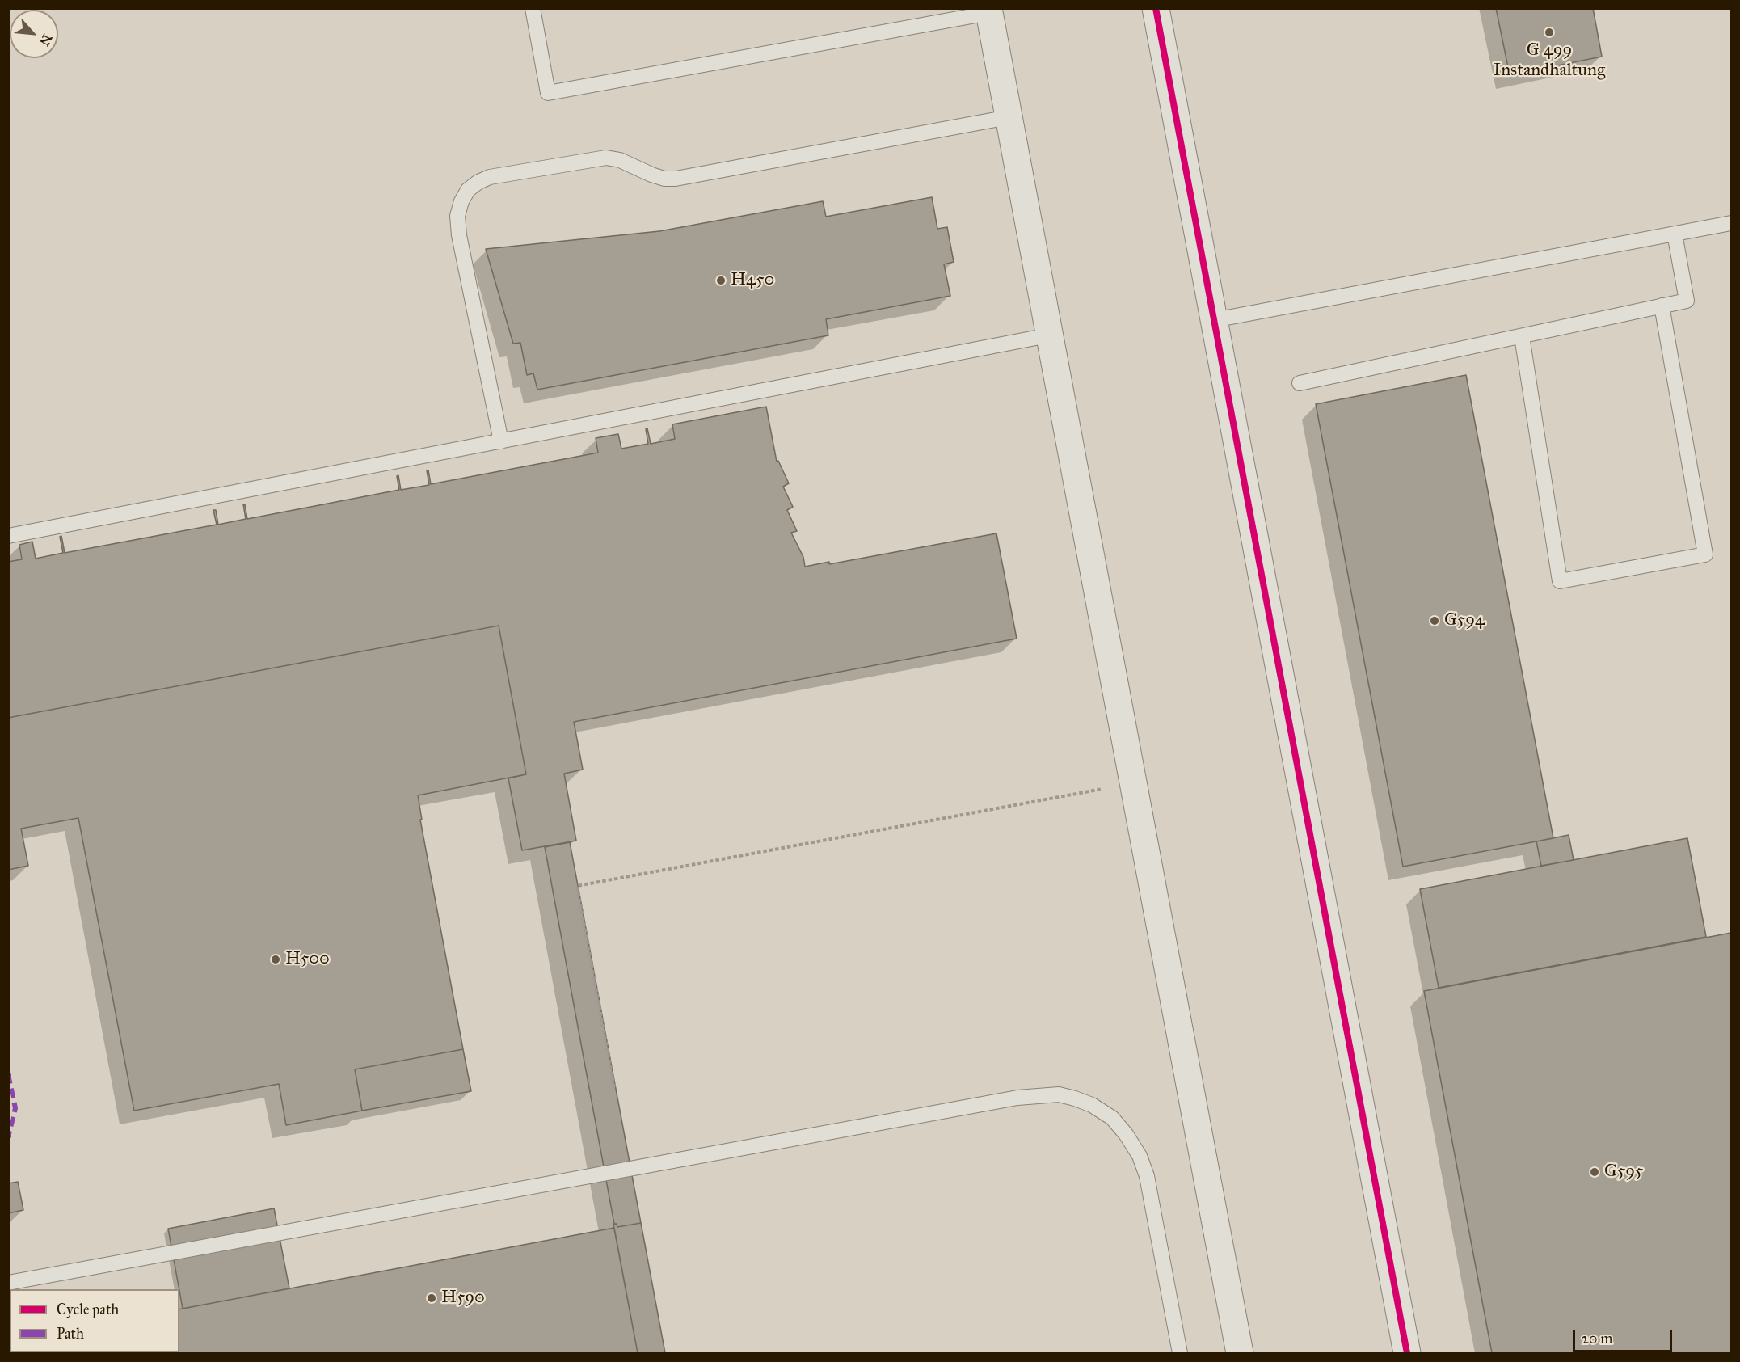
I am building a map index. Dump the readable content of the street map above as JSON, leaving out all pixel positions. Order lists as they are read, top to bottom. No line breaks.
{"places":["G 499 Instandhaltung","H450","G594","H500","G595","H590"],"legend":["Cycle path","Path"],"scale_bar":"20 m","north":"bottom right"}
